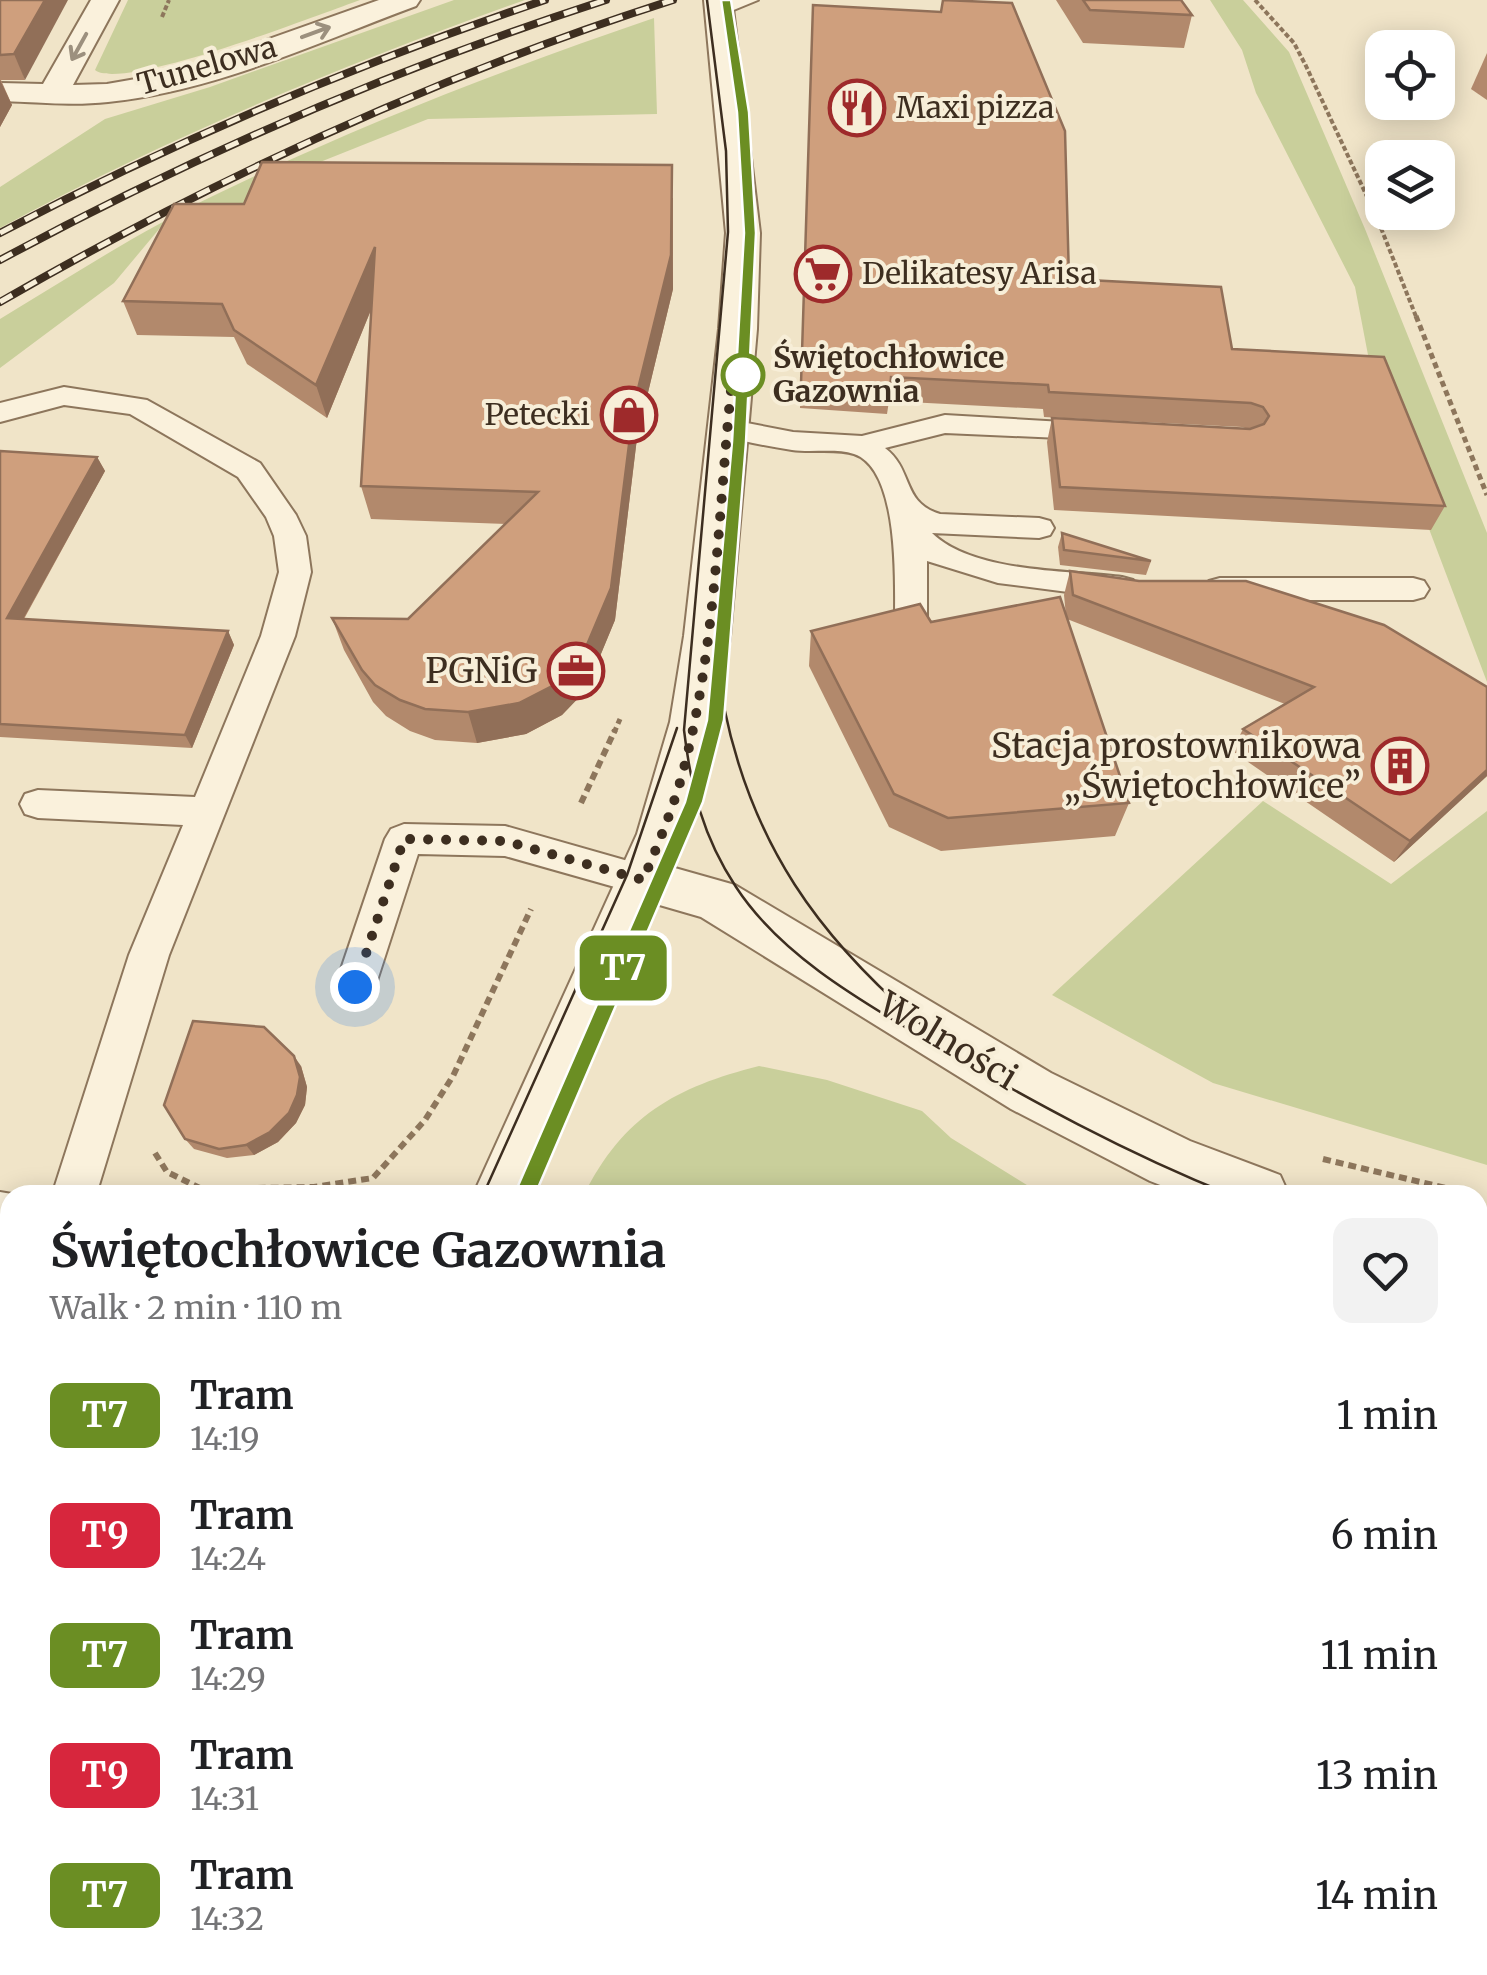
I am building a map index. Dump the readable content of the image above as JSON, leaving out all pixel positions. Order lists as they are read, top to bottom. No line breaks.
{"streets":{"street":["Tunelowa","Wolności"]},"one_way":["Tunelowa"],"places":{"restaurant":["Maxi pizza"],"supermarket":["Delikatesy Arisa"],"other":["Świętochłowice Gazownia"],"shop":["Petecki"],"office":["PGNiG"],"building":["Stacja prostownikowa „Świętochłowice”"]},"lines":["tram line T7"],"page":{"on_map":"T7","heading":["Świętochłowice Gazownia","Walk · 2 min · 110 m"],"list":[{"mark":"T7","name":"Tram","note":"14:19","value":"1 min"},{"mark":"T9","name":"Tram","note":"14:24","value":"6 min"},{"mark":"T7","name":"Tram","note":"14:29","value":"11 min"},{"mark":"T9","name":"Tram","note":"14:31","value":"13 min"},{"mark":"T7","name":"Tram","note":"14:32","value":"14 min"}]}}
